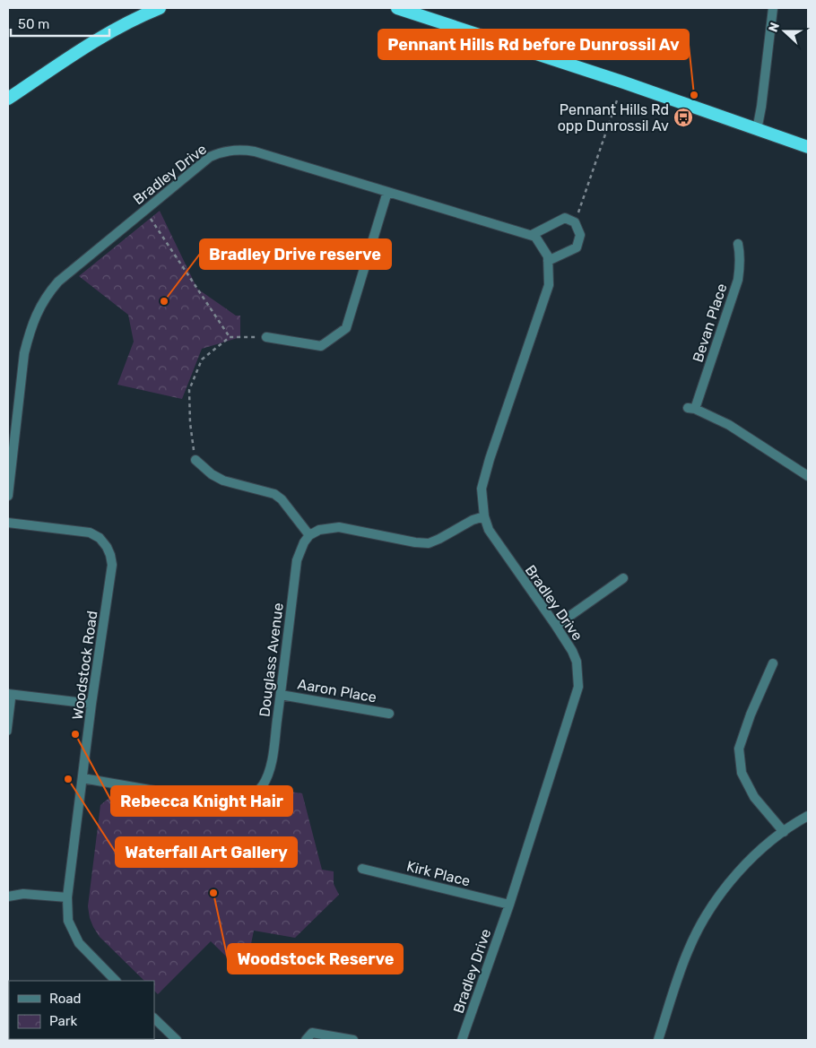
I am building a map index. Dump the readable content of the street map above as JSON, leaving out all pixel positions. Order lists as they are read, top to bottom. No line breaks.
{"streets":{"street":["Bradley Drive","Bevan Place","Douglass Avenue","Woodstock Road","Aaron Place","Kirk Place"]},"crossings":[["Bradley Drive","Kirk Place"],["Douglass Avenue","Woodstock Road"],["Douglass Avenue","Aaron Place"]],"places":{"other":["Pennant Hills Rd before Dunrossil Av","Bradley Drive reserve","Rebecca Knight Hair","Waterfall Art Gallery","Woodstock Reserve"],"bus stop":["Pennant Hills Rd opp Dunrossil Av"]},"legend":["Road","Park"],"scale_bar":"50 m","north":"left"}
